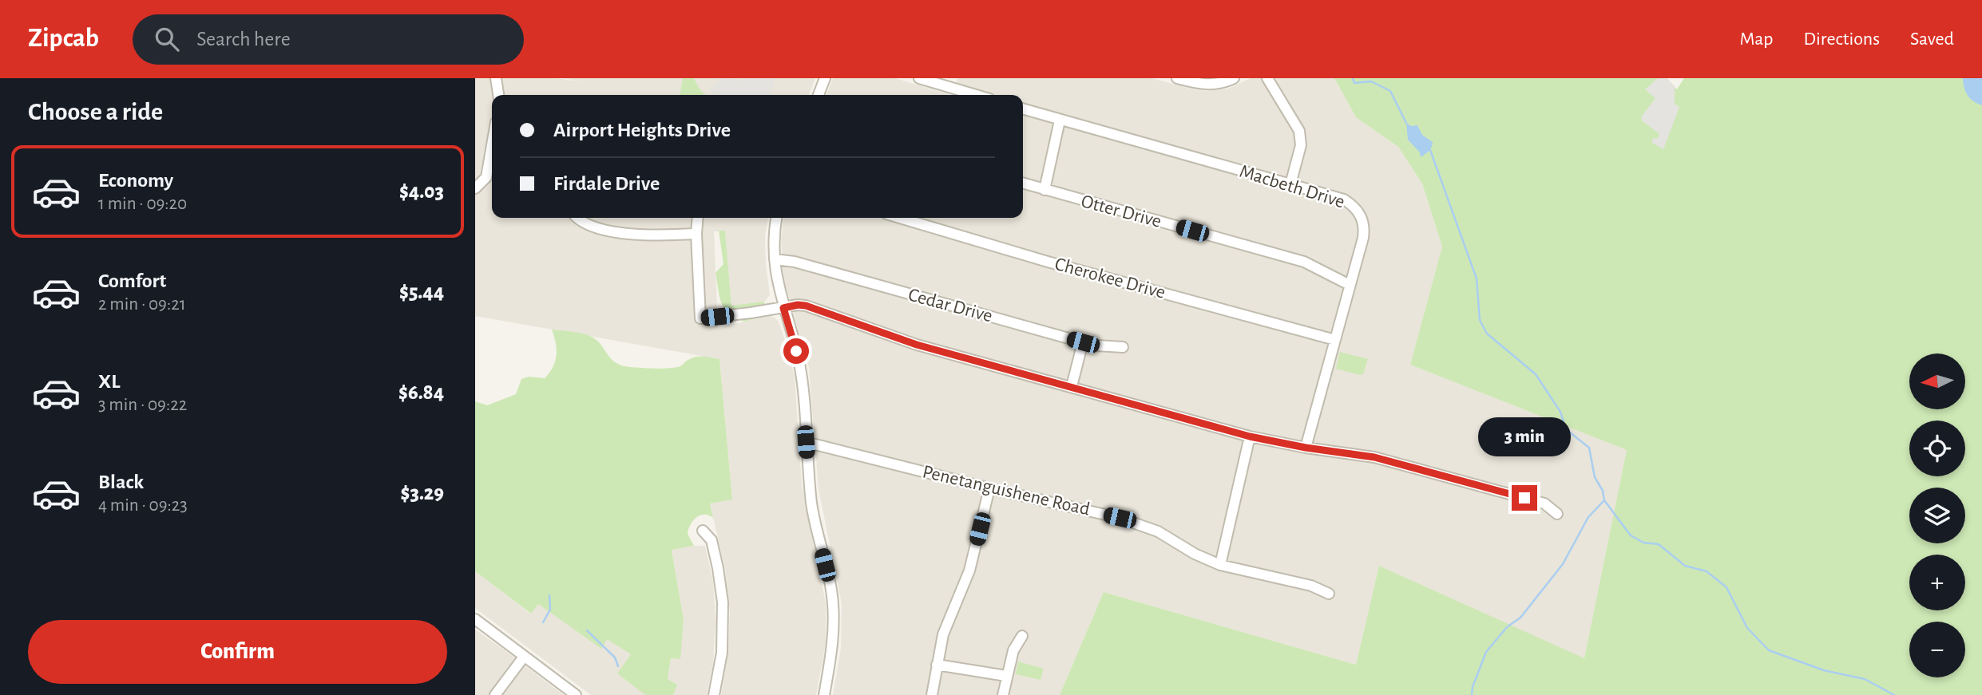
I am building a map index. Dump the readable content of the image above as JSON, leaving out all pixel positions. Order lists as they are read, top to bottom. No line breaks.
{"streets":{"street":["Macbeth Drive","Otter Drive","Cherokee Drive","Cedar Drive","Penetanguishene Road"]},"crossings":[["Macbeth Drive","Otter Drive"],["Macbeth Drive","Cherokee Drive"]],"north":"left","page":{"header":"Zipcab","search":"Search here","nav":["Map","Directions","Saved"],"heading":"Choose a ride","banner":["Airport Heights Drive","Firdale Drive"],"list":[{"name":"Economy","note":"1 min · 09:20","value":"$4.03"},{"name":"Comfort","note":"2 min · 09:21","value":"$5.44"},{"name":"XL","note":"3 min · 09:22","value":"$6.84"},{"name":"Black","note":"4 min · 09:23","value":"$3.29"}],"map_buttons":["+","−"],"bubble":"3 min","buttons":"Confirm"}}
